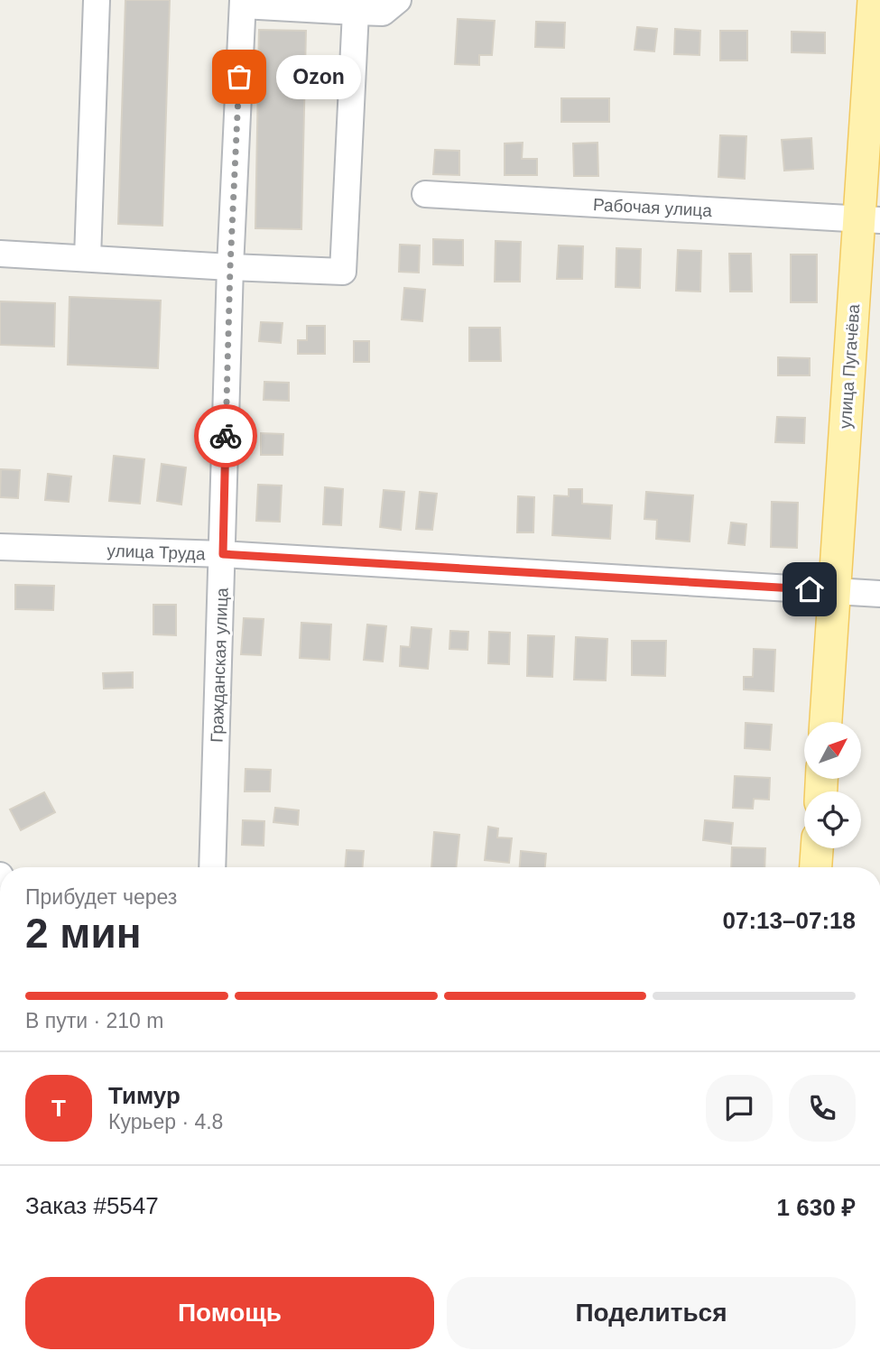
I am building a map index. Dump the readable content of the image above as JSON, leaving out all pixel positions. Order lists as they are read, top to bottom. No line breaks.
{"streets":{"main road":["улица Пугачёва"],"street":["Рабочая улица","улица Труда","Гражданская улица"]},"crossings":[["Рабочая улица","улица Пугачёва"],["улица Пугачёва","улица Труда"],["улица Труда","Гражданская улица"]],"places":["Ozon"],"north":"top right","page":{"bubble":"Ozon","heading":["2 мин","Прибудет через","07:13–07:18"],"panel":["Тимур","Курьер · 4.8","Заказ #5547","1 630 ₽"],"bar":"В пути · 210 m","round":"Т","buttons":["Помощь","Поделиться"]}}
